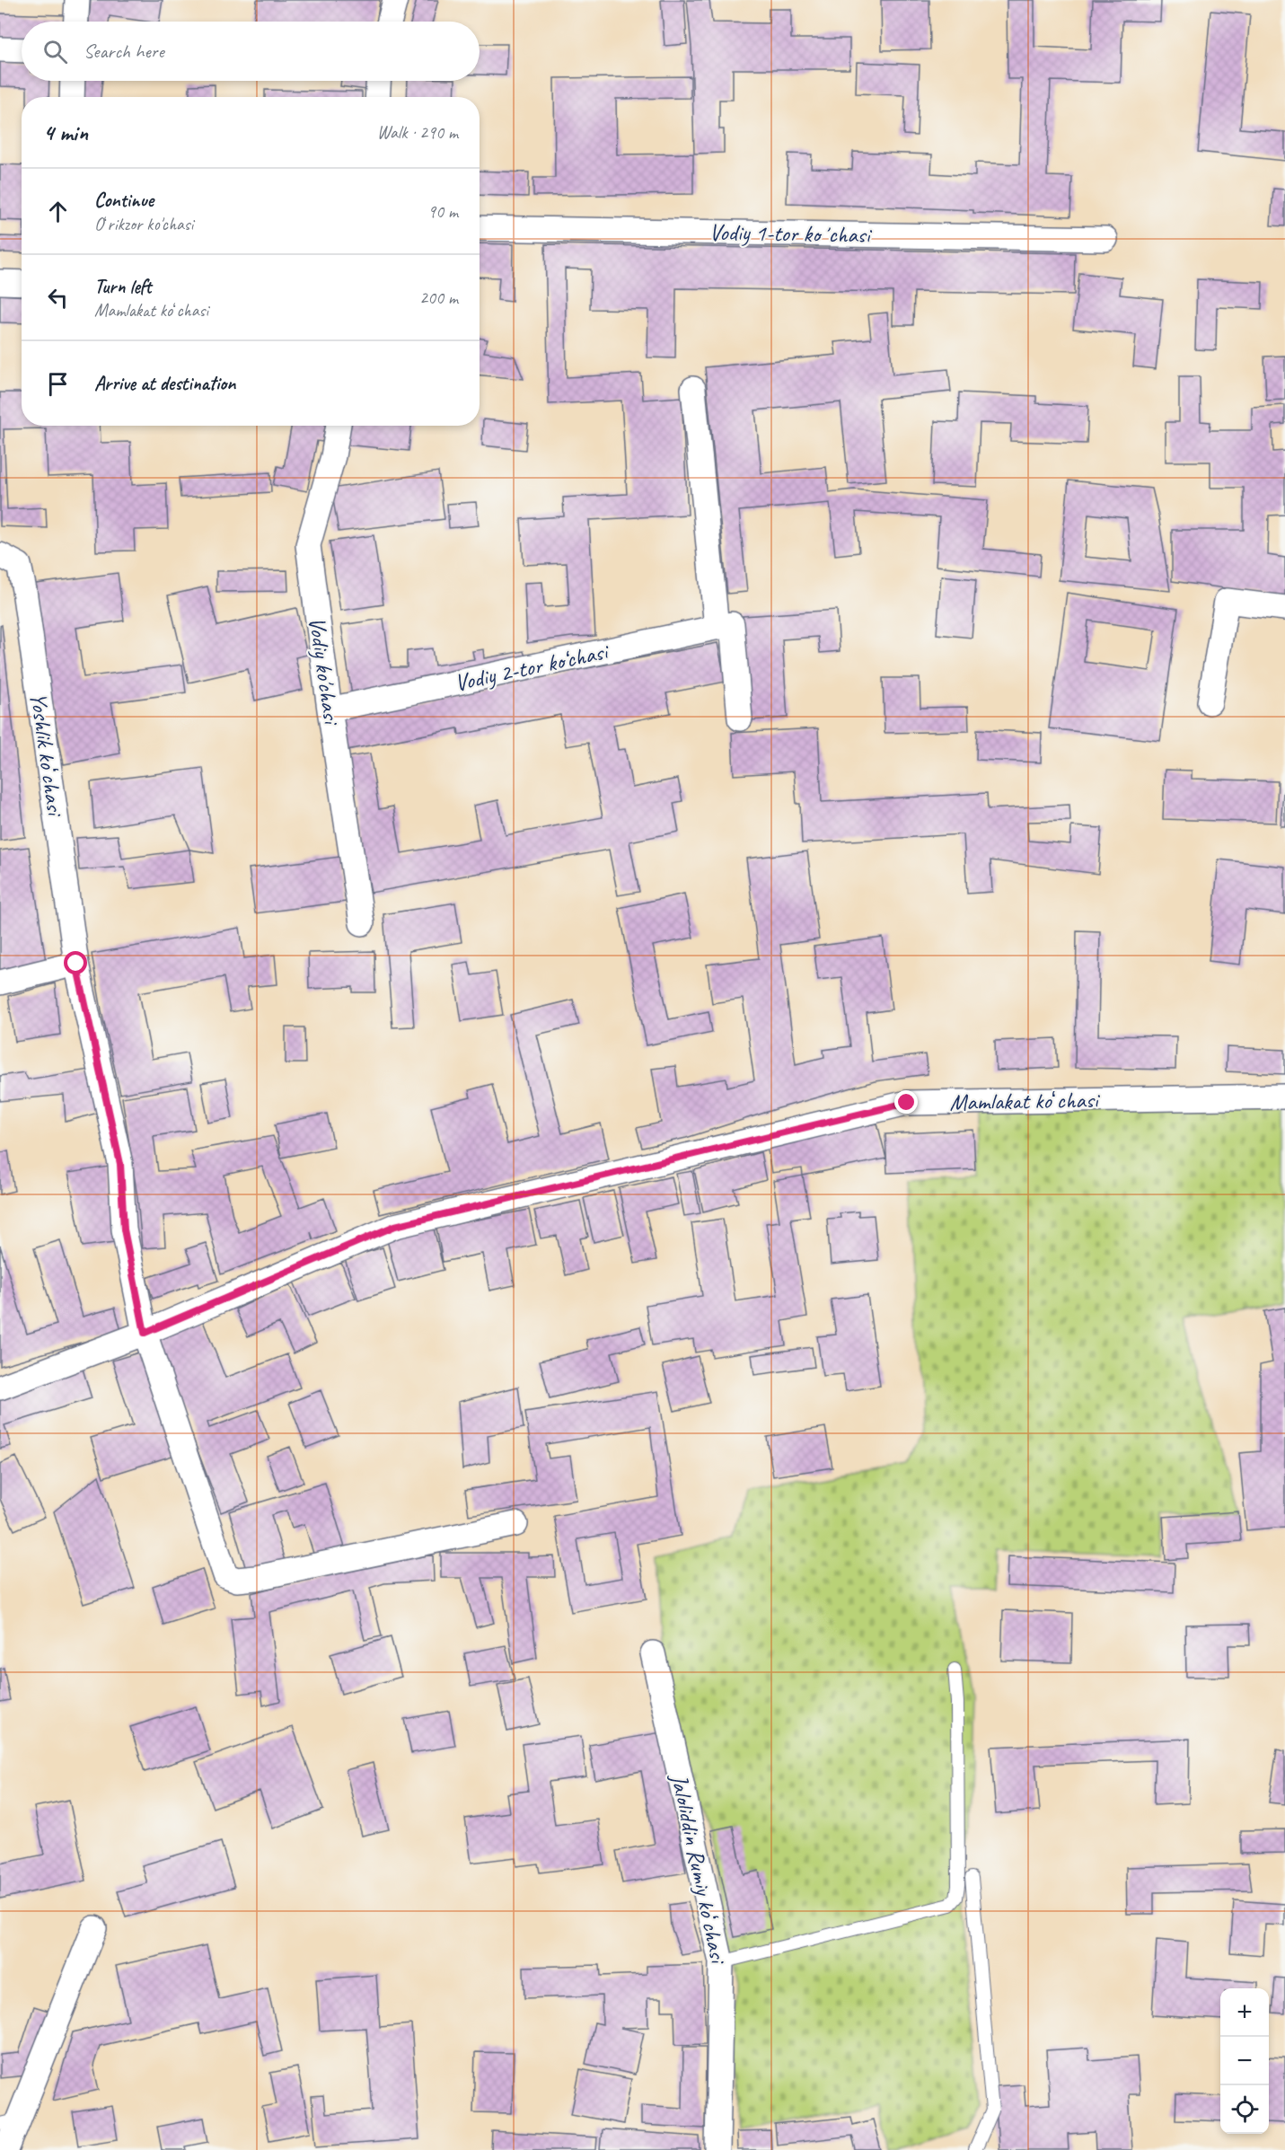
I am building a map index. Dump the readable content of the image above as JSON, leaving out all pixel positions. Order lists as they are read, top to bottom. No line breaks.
{"streets":{"street":["Vodiy 1-tor koʼchasi","Vodiy 2-tor ko‘chasi","Vodiy ko'chasi","Yoshlik koʻchasi","Mamlakat koʻchasi","Jaloliddin Rumiy koʻchasi"]},"crossings":[["Vodiy 2-tor ko‘chasi","Vodiy ko'chasi"]],"page":{"search":"Search here","heading":["4 min","Walk · 290 m"],"list":[["Continue","Oʻrikzor ko'chasi","90 m"],["Turn left","Mamlakat koʻchasi","200 m"],"Arrive at destination"],"map_buttons":["+","−"]}}
